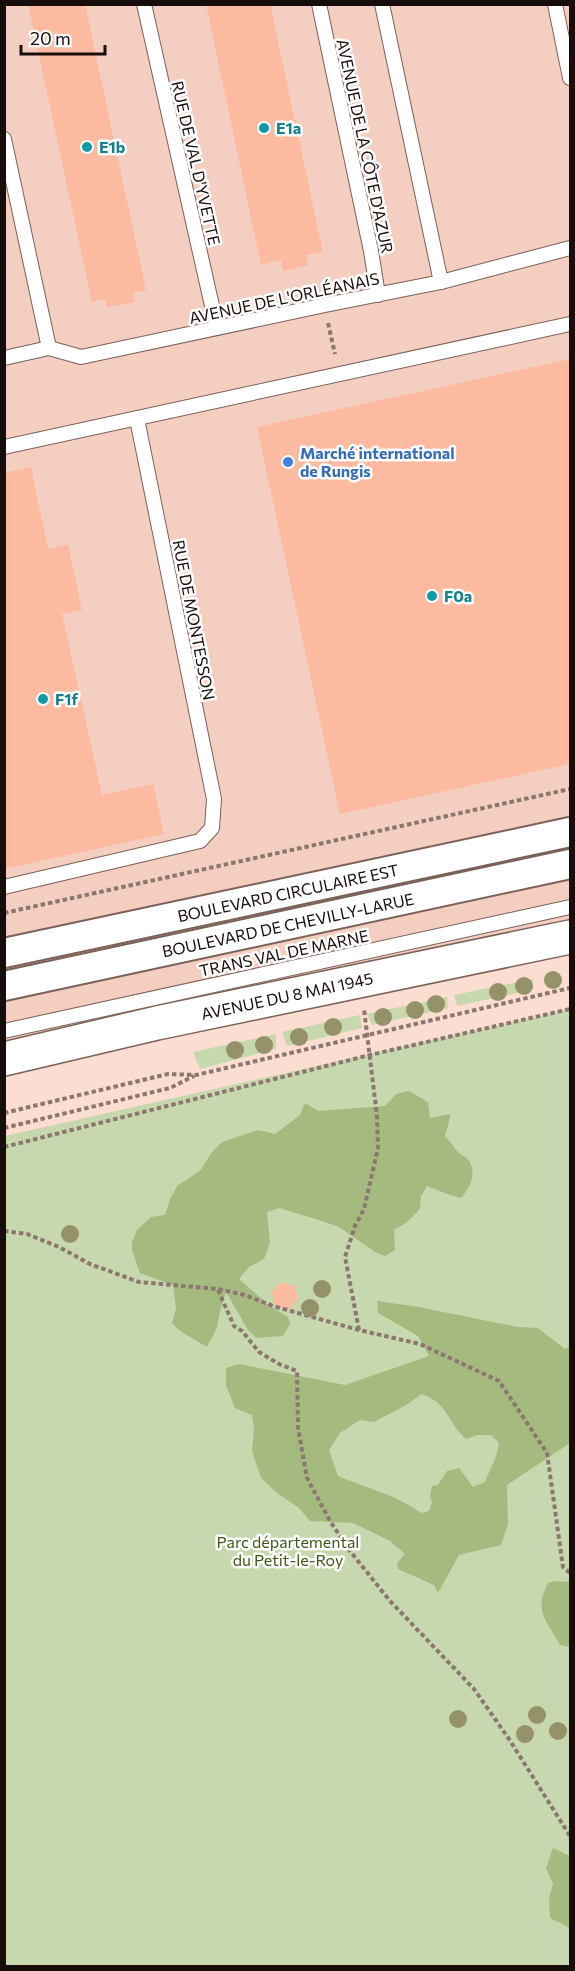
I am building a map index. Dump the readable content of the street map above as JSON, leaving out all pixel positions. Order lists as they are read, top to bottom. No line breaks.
{"streets":{"main road":["AVENUE DU 8 MAI 1945"],"street":["BOULEVARD CIRCULAIRE EST","BOULEVARD DE CHEVILLY-LARUE"],"lane":["AVENUE DE LA CÔTE D'AZUR","RUE DE VAL D'YVETTE","AVENUE DE L'ORLÉANAIS","RUE DE MONTESSON","TRANS VAL DE MARNE"]},"crossings":[["AVENUE DE LA CÔTE D'AZUR","AVENUE DE L'ORLÉANAIS"],["RUE DE VAL D'YVETTE","AVENUE DE L'ORLÉANAIS"]],"parks":["Parc départemental du Petit-le-Roy"],"places":["E1a","E1b","Marché international de Rungis","F0a","F1f"],"scale_bar":"20 m"}
